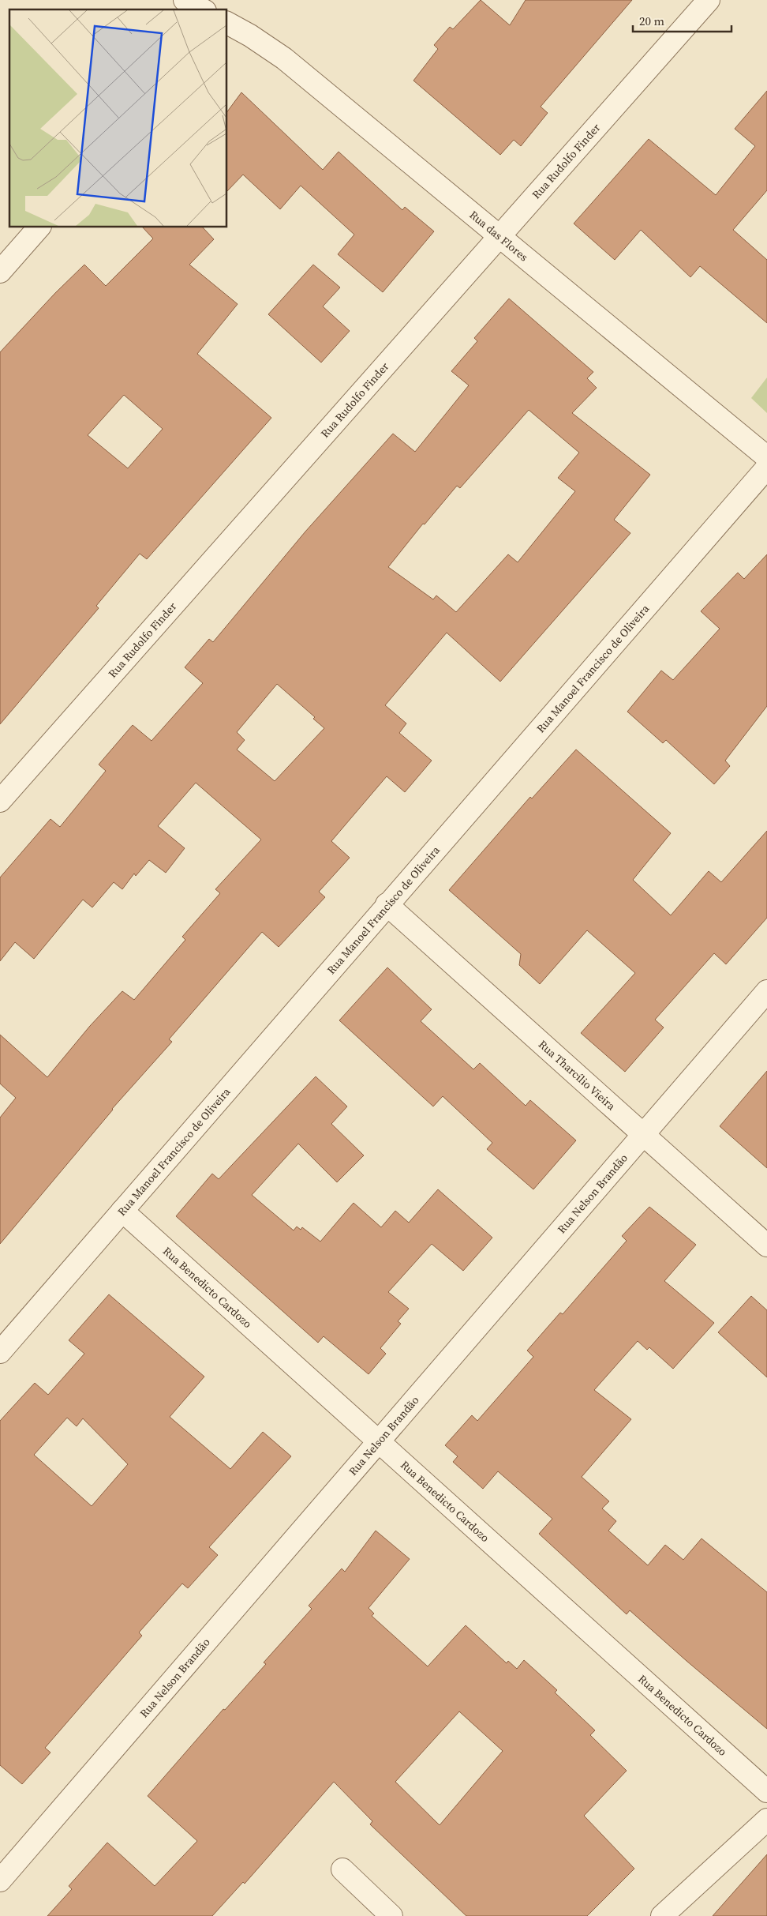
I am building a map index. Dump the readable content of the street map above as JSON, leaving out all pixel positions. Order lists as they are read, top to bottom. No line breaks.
{"streets":{"street":["Rua Rudolfo Finder","Rua das Flores","Rua Manoel Francisco de Oliveira","Rua Tharcílio Vieira","Rua Nelson Brandão","Rua Benedicto Cardozo"]},"crossings":[["Rua Rudolfo Finder","Rua das Flores"],["Rua Manoel Francisco de Oliveira","Rua Tharcílio Vieira"],["Rua Manoel Francisco de Oliveira","Rua Benedicto Cardozo"],["Rua Tharcílio Vieira","Rua Nelson Brandão"],["Rua Nelson Brandão","Rua Benedicto Cardozo"]],"scale_bar":"20 m"}
